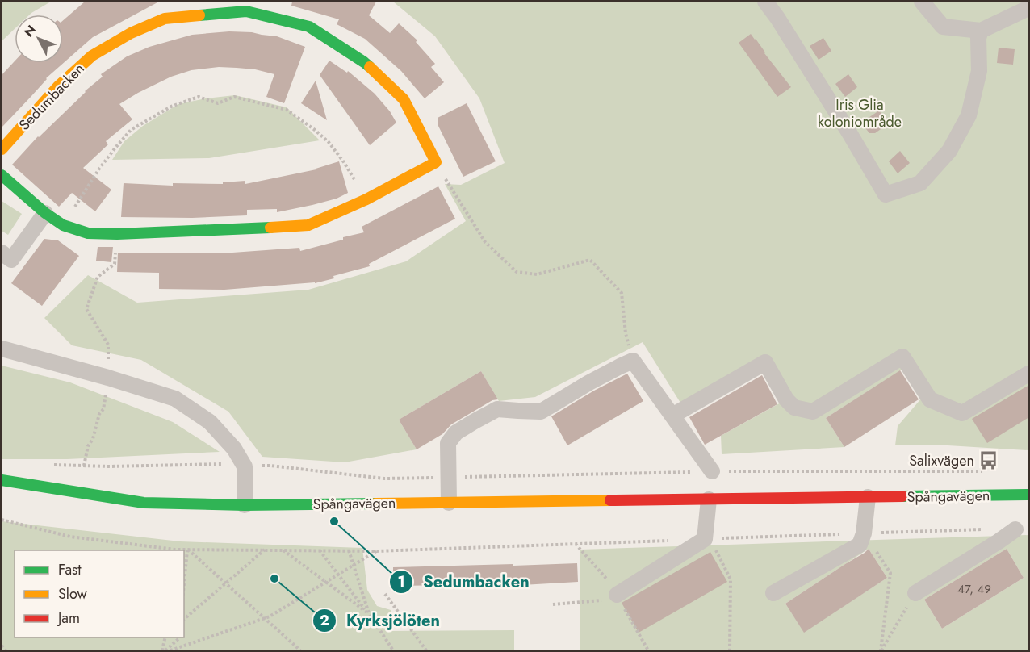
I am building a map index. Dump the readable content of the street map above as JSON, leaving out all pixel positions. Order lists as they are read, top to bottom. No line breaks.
{"streets":{"street":["Sedumbacken","Spångavägen"]},"parks":["Iris Glia koloniområde"],"places":{"bus stop":["Salixvägen"],"other":["Sedumbacken","Kyrksjölöten"]},"house_numbers":["47, 49"],"legend":["Fast","Slow","Jam"],"north":"top left"}
